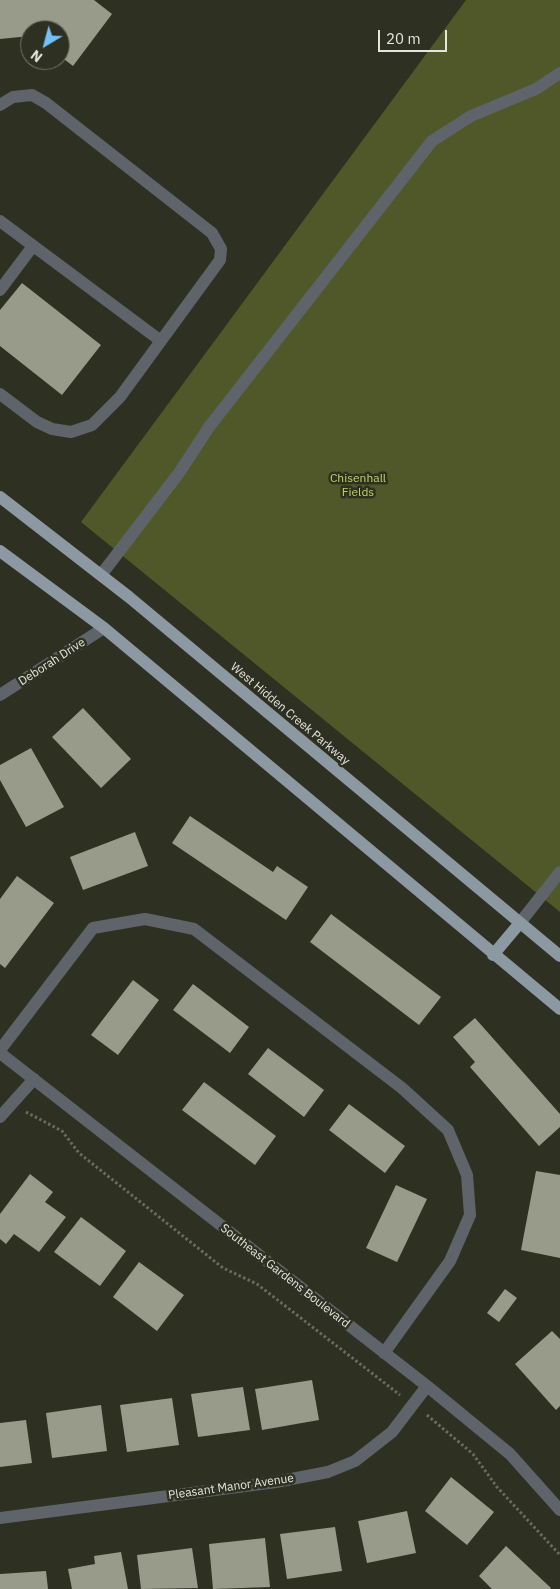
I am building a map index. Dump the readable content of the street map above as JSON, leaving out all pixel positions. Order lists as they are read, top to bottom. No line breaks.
{"streets":{"main road":["West Hidden Creek Parkway"],"street":["Deborah Drive","Southeast Gardens Boulevard","Pleasant Manor Avenue"]},"crossings":[["Southeast Gardens Boulevard","Pleasant Manor Avenue"]],"parks":["Chisenhall Fields"],"scale_bar":"20 m","north":"bottom left"}
